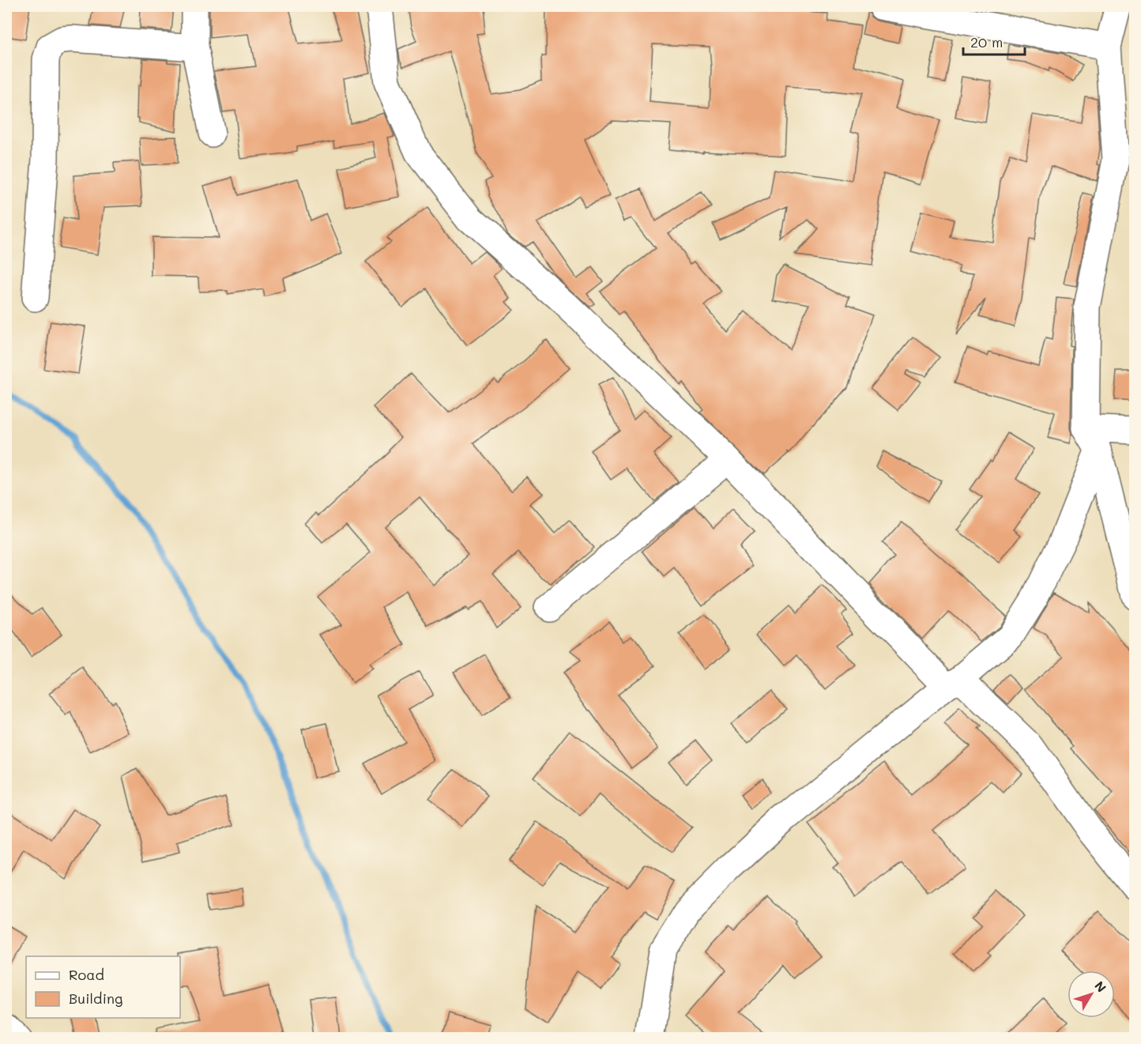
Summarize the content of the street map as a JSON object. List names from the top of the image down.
{
  "legend": ["Road", "Building"],
  "scale_bar": "20 m",
  "north": "top right"
}
